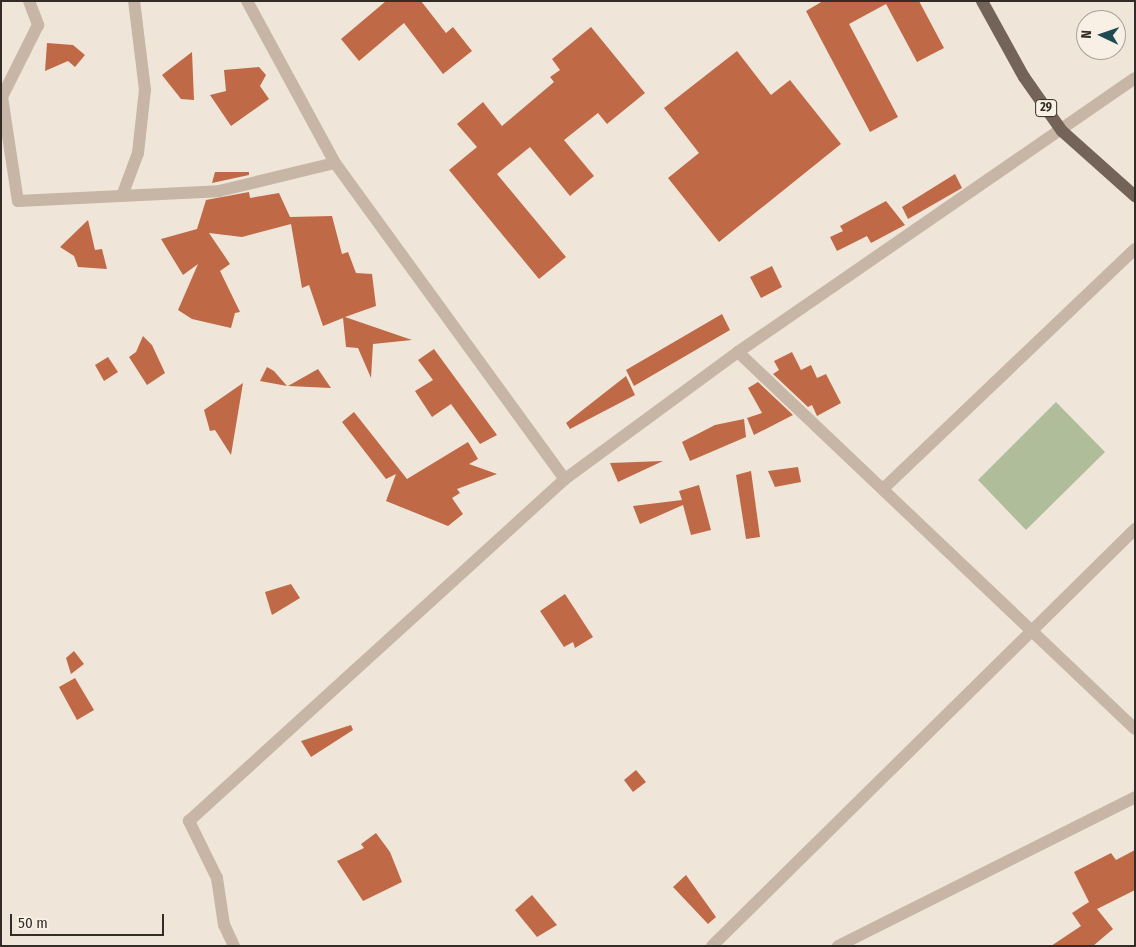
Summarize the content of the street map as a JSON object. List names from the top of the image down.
{
  "streets": {
    "main road": ["29"]
  },
  "scale_bar": "50 m",
  "north": "left"
}
